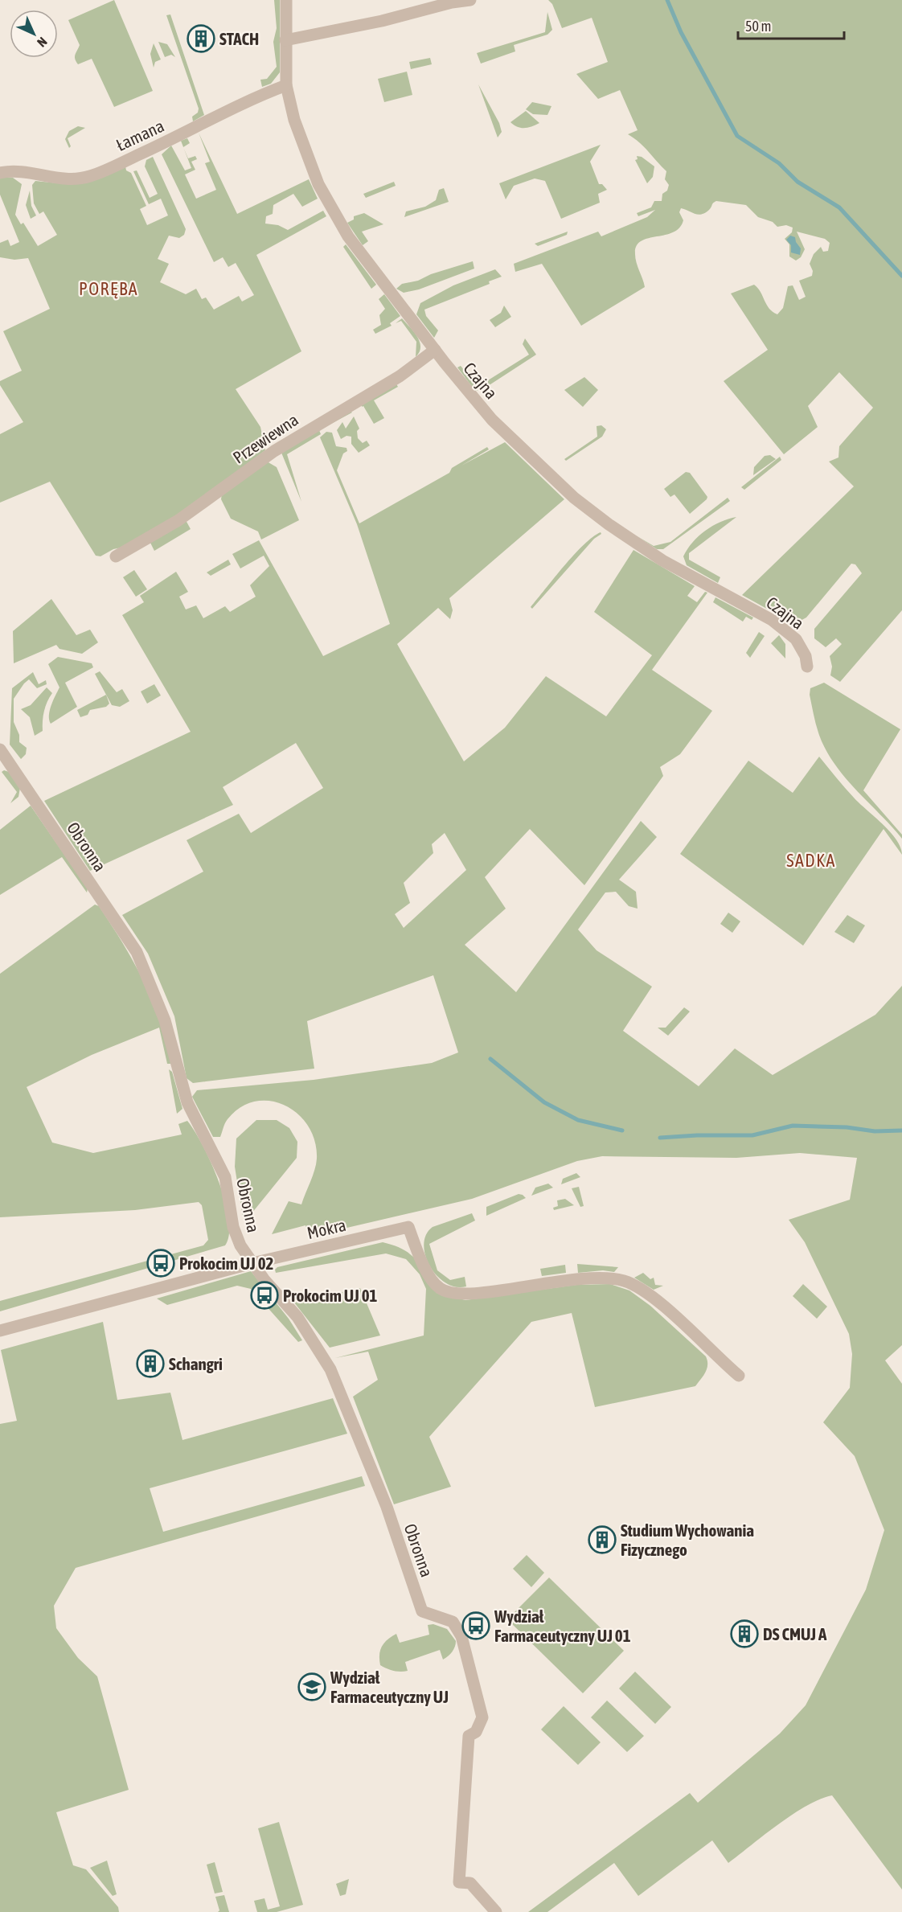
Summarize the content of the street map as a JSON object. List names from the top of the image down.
{
  "streets": {
    "street": [
      "Łamana",
      "Czajna",
      "Przewiewna",
      "Obronna",
      "Mokra"
    ]
  },
  "crossings": [
    ["Łamana", "Czajna"],
    ["Czajna", "Przewiewna"],
    ["Obronna", "Mokra"]
  ],
  "districts": ["PORĘBA", "SADKA"],
  "places": {
    "building": [
      "STACH",
      "Schangri",
      "Studium Wychowania Fizycznego",
      "DS CMUJ A"
    ],
    "bus stop": ["Prokocim UJ 02", "Prokocim UJ 01", "Wydział Farmaceutyczny UJ 01"],
    "school or university": ["Wydział Farmaceutyczny UJ"]
  },
  "scale_bar": "50 m",
  "north": "bottom right"
}
